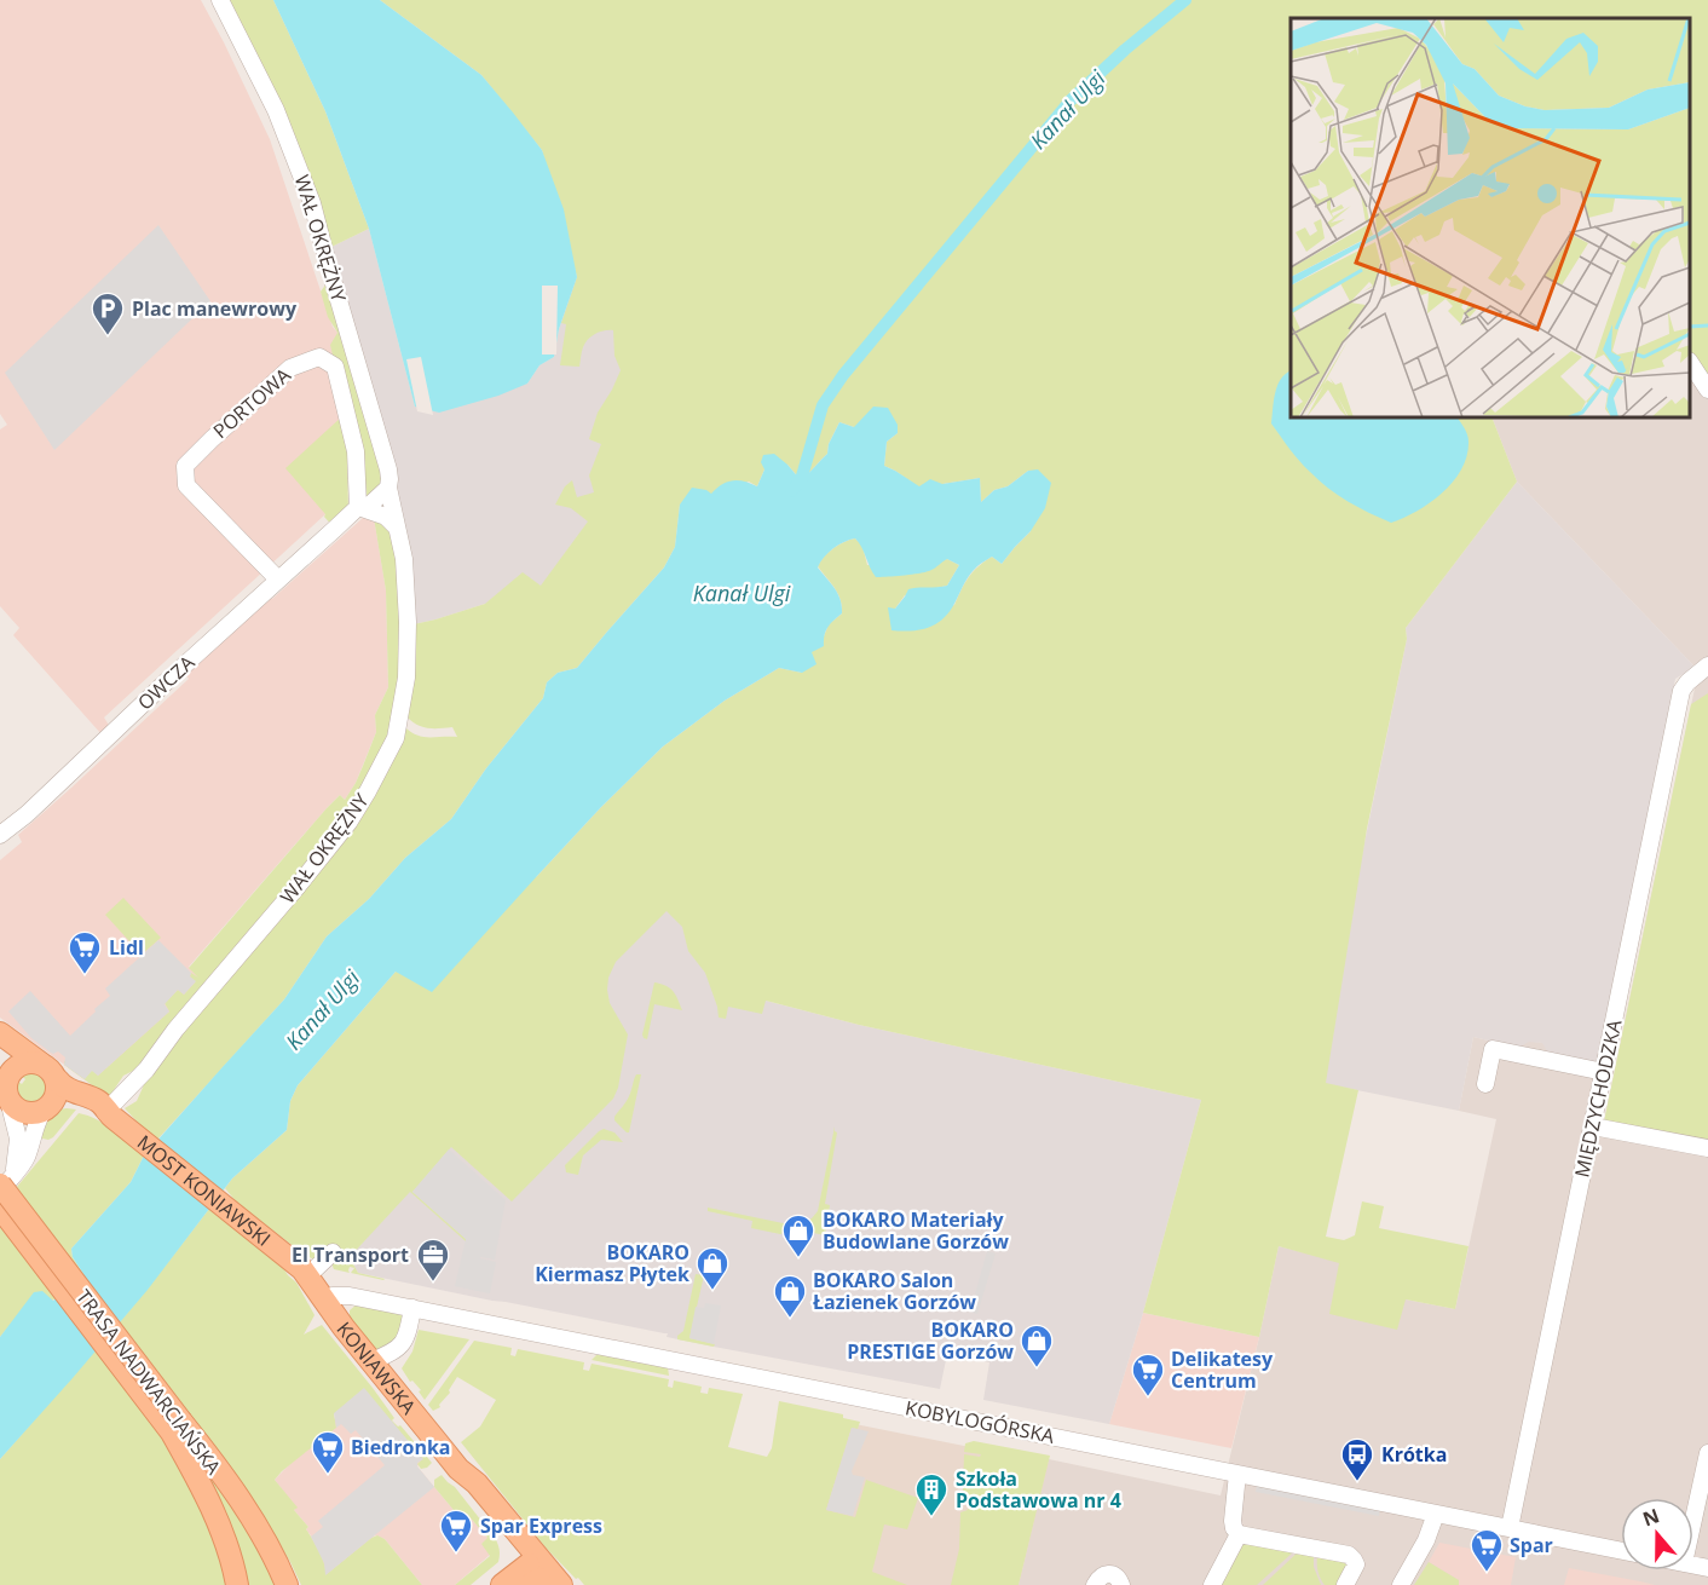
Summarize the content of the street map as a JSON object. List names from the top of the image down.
{
  "streets": {
    "main road": ["MOST KONIAWSKI", "KONIAWSKA", "TRASA NADWARCIAŃSKA"],
    "street": [
      "WAŁ OKRĘŻNY",
      "PORTOWA",
      "OWCZA",
      "MIĘDZYCHODZKA",
      "KOBYLOGÓRSKA"
    ]
  },
  "crossings": [
    ["WAŁ OKRĘŻNY", "MOST KONIAWSKI"],
    ["PORTOWA", "OWCZA"],
    ["MIĘDZYCHODZKA", "KOBYLOGÓRSKA"],
    ["MOST KONIAWSKI", "KONIAWSKA"],
    ["KONIAWSKA", "KOBYLOGÓRSKA"]
  ],
  "water": ["Kanał Ulgi"],
  "places": {
    "parking": ["Plac manewrowy"],
    "supermarket": [
      "Lidl",
      "Delikatesy Centrum",
      "Biedronka",
      "Spar Express",
      "Spar"
    ],
    "shop": [
      "BOKARO Materiały Budowlane Gorzów",
      "BOKARO Kiermasz Płytek",
      "BOKARO Salon Łazienek Gorzów",
      "BOKARO PRESTIGE Gorzów"
    ],
    "office": ["El Transport"],
    "bus stop": ["Krótka"],
    "building": ["Szkoła Podstawowa nr 4"]
  },
  "north": "top"
}
